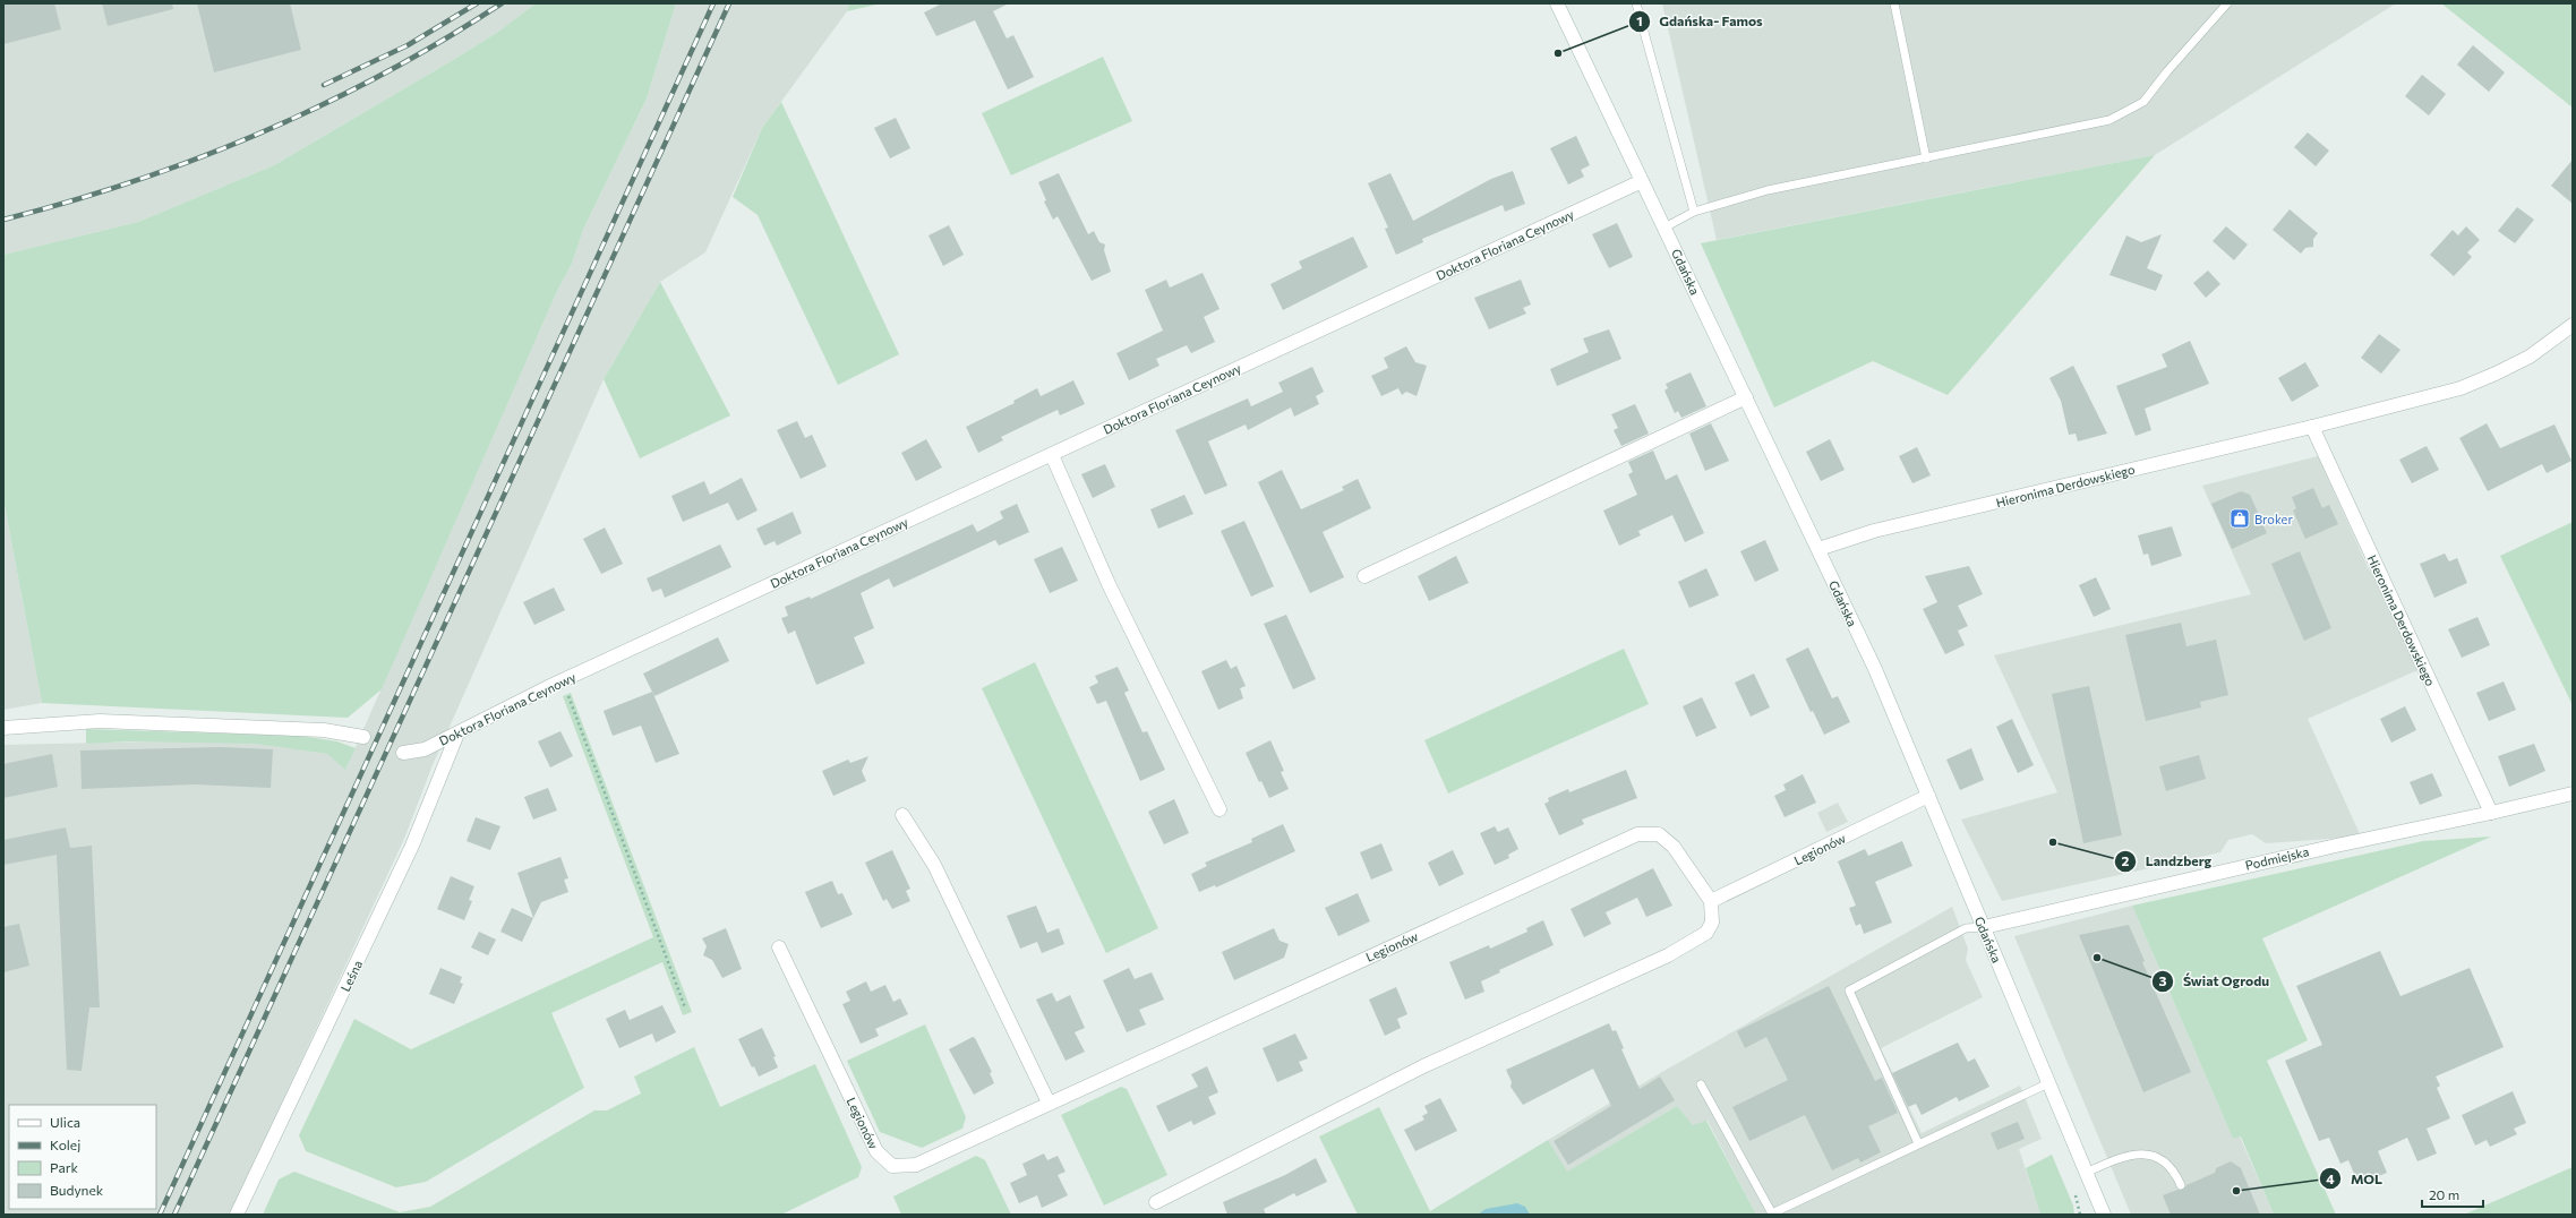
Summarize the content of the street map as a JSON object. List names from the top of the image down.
{
  "streets": {
    "street": [
      "Doktora Floriana Ceynowy",
      "Gdańska",
      "Hieronima Derdowskiego",
      "Legionów",
      "Podmiejska",
      "Leśna"
    ]
  },
  "crossings": [
    ["Doktora Floriana Ceynowy", "Gdańska"],
    ["Doktora Floriana Ceynowy", "Leśna"],
    ["Gdańska", "Hieronima Derdowskiego"],
    ["Gdańska", "Legionów"],
    ["Gdańska", "Podmiejska"],
    ["Hieronima Derdowskiego", "Podmiejska"]
  ],
  "places": {
    "other": [
      "Gdańska- Famos",
      "Landzberg",
      "Świat Ogrodu",
      "MOL"
    ],
    "shop": ["Broker"]
  },
  "legend": [
    "Ulica",
    "Kolej",
    "Park",
    "Budynek"
  ],
  "scale_bar": "20 m"
}
